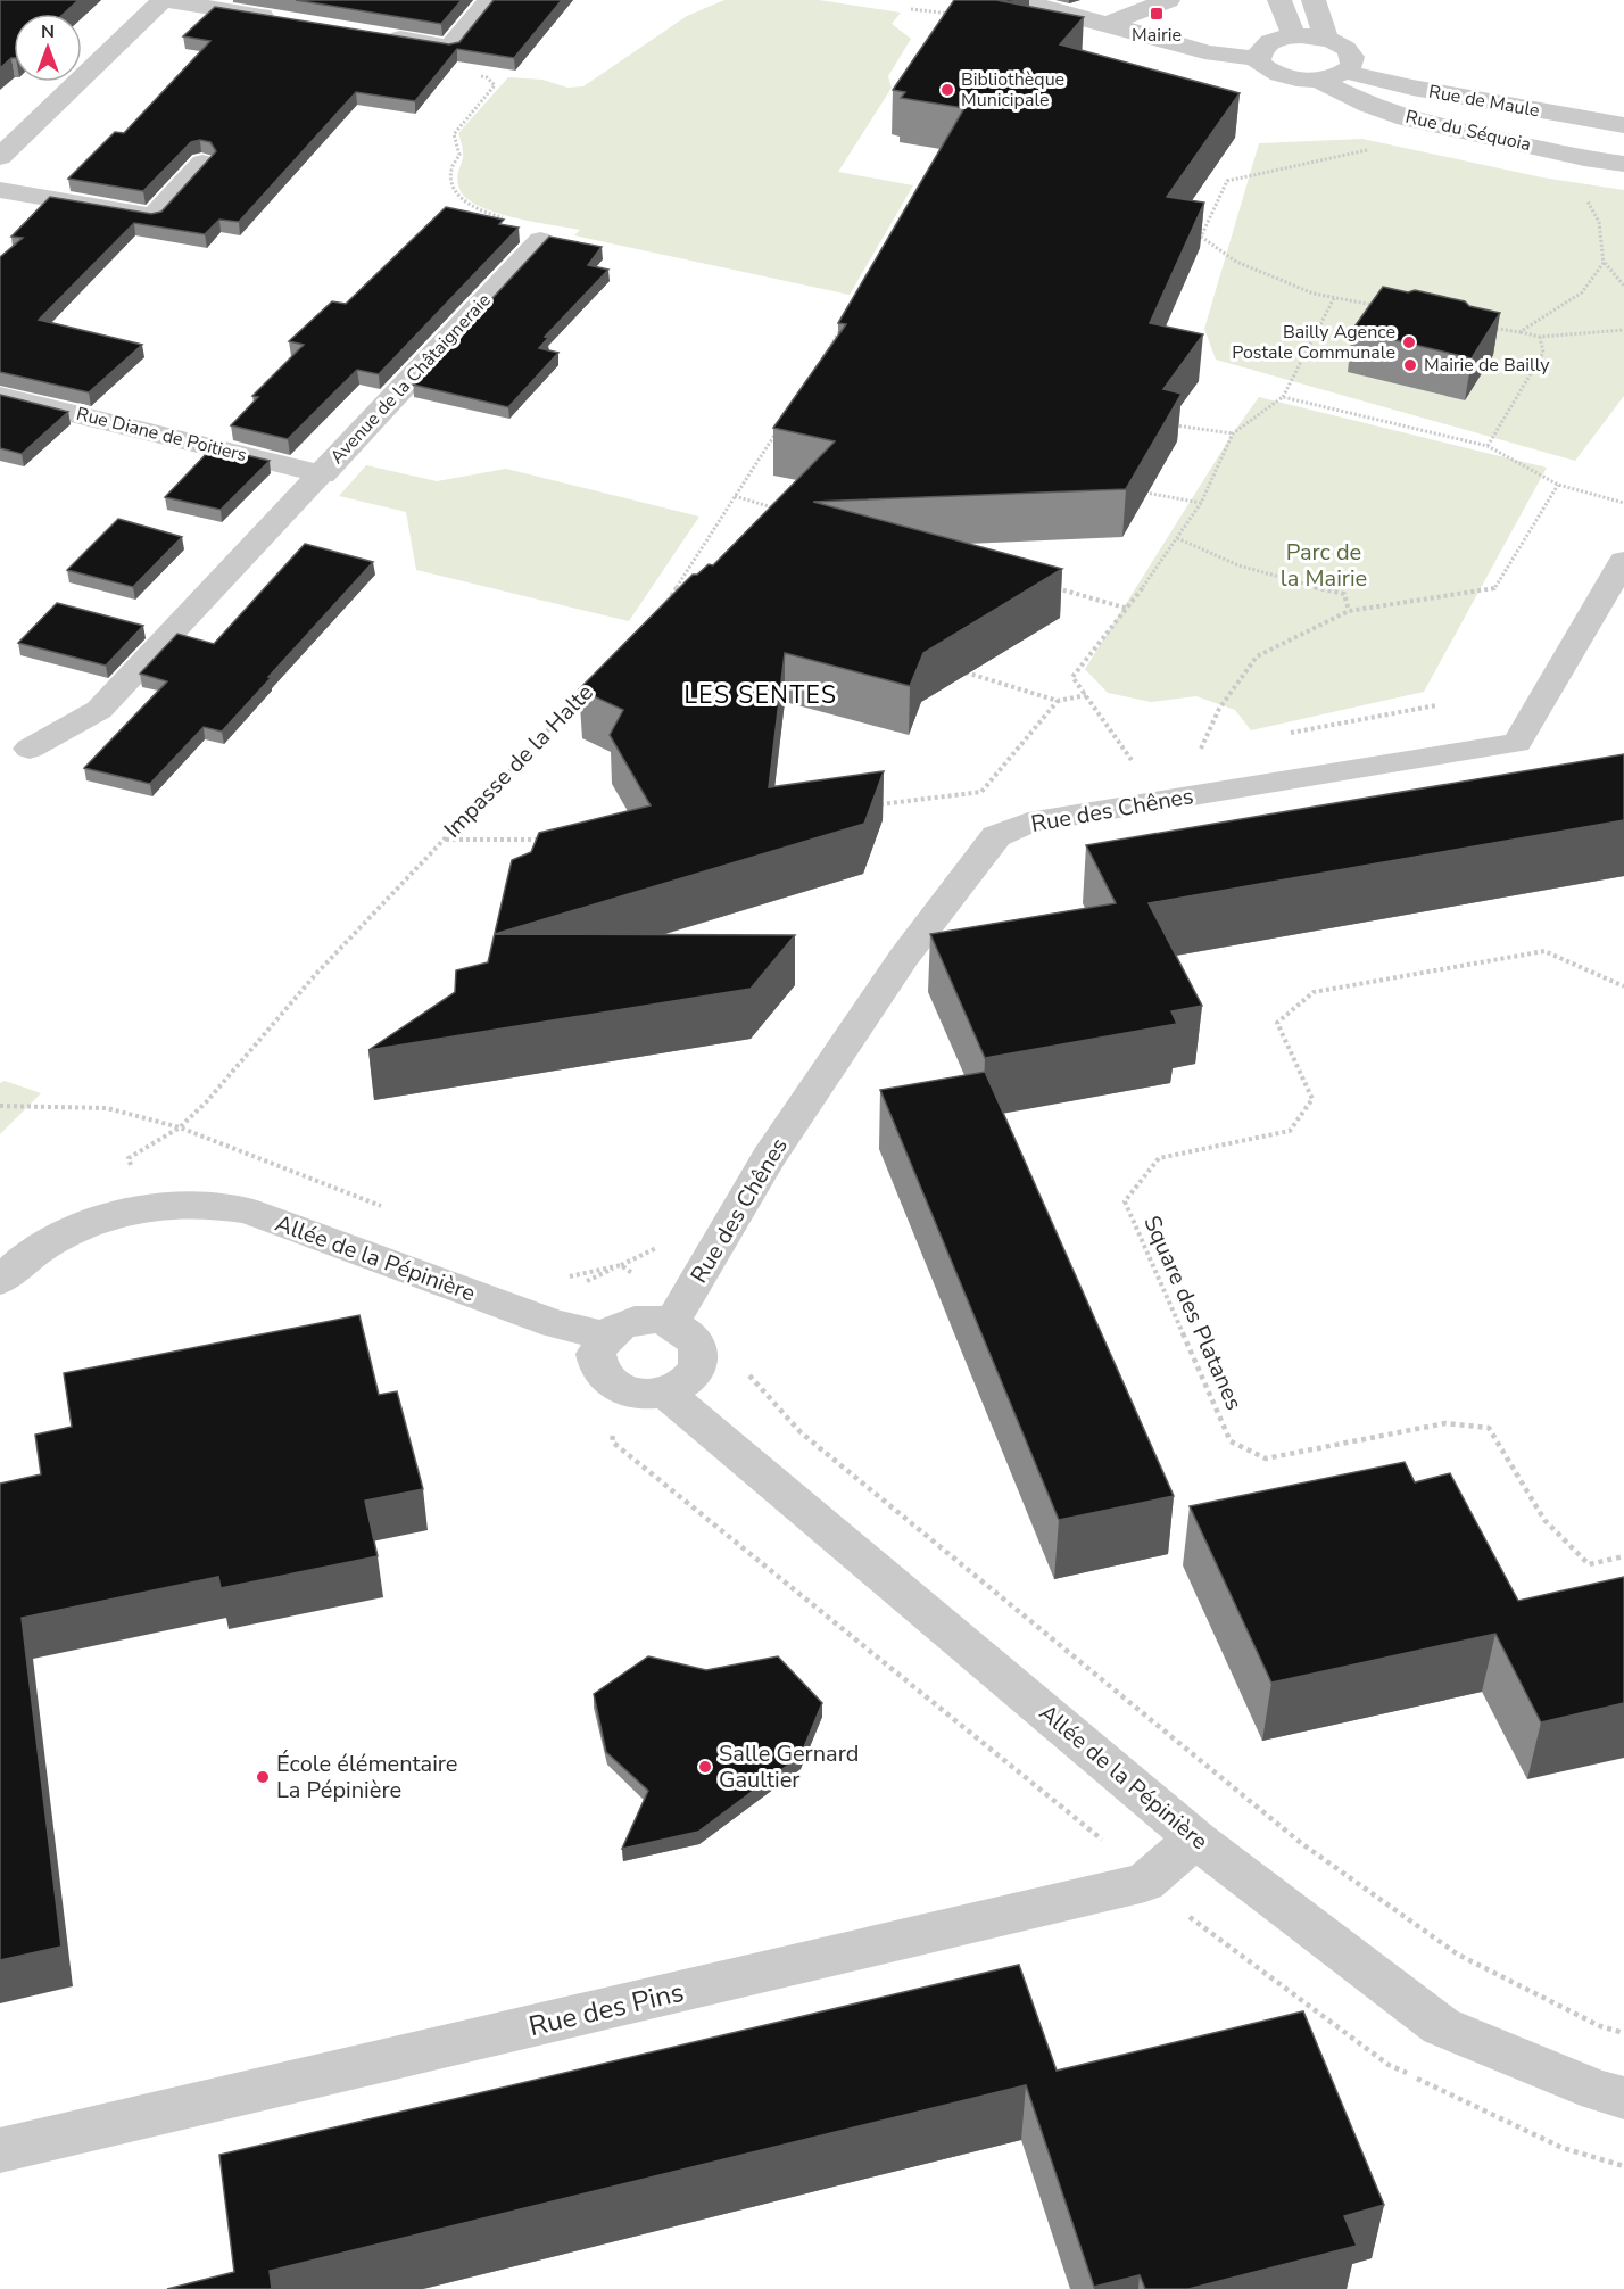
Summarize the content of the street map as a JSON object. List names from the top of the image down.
{
  "streets": {
    "street": [
      "Rue de Maule",
      "Rue du Séquoia",
      "Avenue de la Châtaigneraie",
      "Rue Diane de Poitiers",
      "Rue des Chênes",
      "Allée de la Pépinière",
      "Rue des Pins"
    ],
    "path": ["Impasse de la Halte", "Square des Platanes"]
  },
  "crossings": [
    ["Rue de Maule", "Rue du Séquoia"],
    ["Avenue de la Châtaigneraie", "Rue Diane de Poitiers"],
    ["Impasse de la Halte", "Allée de la Pépinière"],
    ["Rue des Chênes", "Allée de la Pépinière"],
    ["Allée de la Pépinière", "Rue des Pins"]
  ],
  "districts": ["LES SENTES"],
  "parks": ["Parc de la Mairie"],
  "places": {
    "transit": ["Mairie"],
    "other": [
      "Bibliothèque Municipale",
      "Bailly Agence Postale Communale",
      "Mairie de Bailly",
      "Salle Gernard Gaultier",
      "École élémentaire La Pépinière"
    ]
  },
  "north": "top"
}
